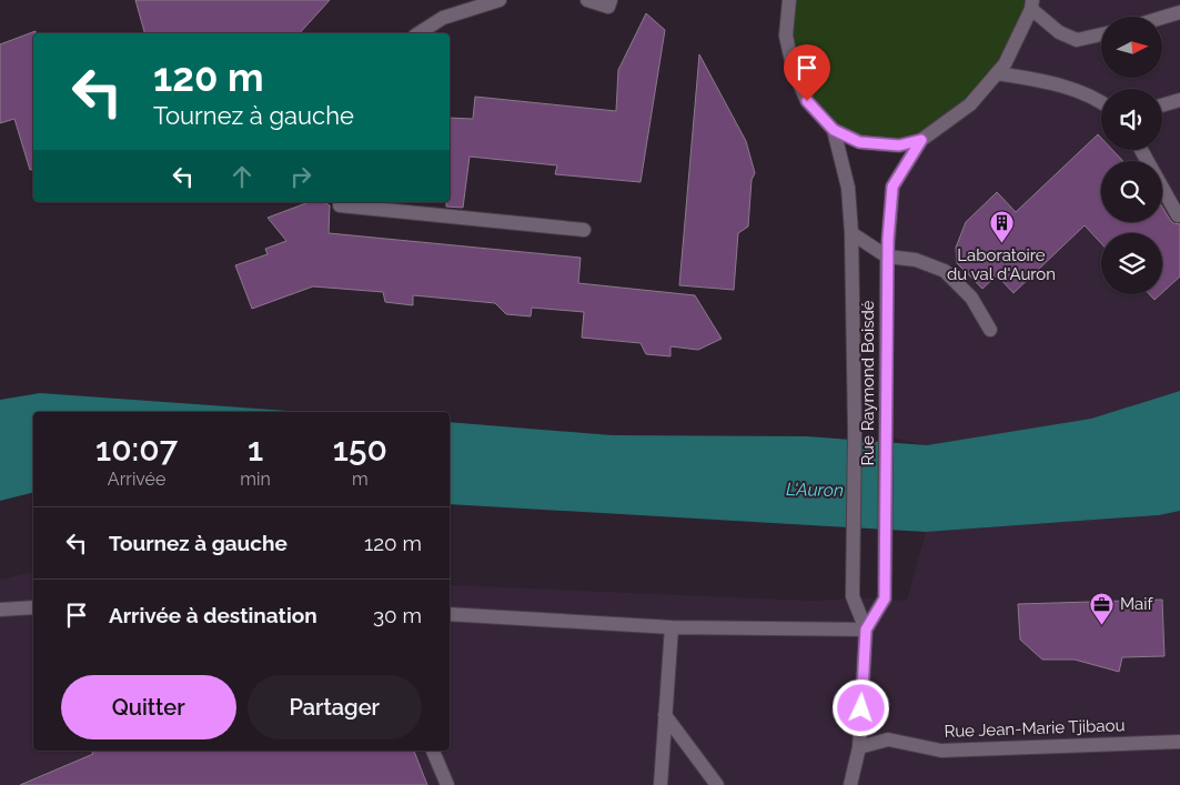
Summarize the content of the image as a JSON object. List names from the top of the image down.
{
  "streets": {
    "street": ["Rue Raymond Boisdé", "Rue Jean-Marie Tjibaou"]
  },
  "crossings": [
    ["Rue Raymond Boisdé", "Rue Jean-Marie Tjibaou"]
  ],
  "water": ["L'Auron"],
  "places": {
    "building": ["Laboratoire du val d'Auron"],
    "office": ["Maif"]
  },
  "north": "right",
  "page": {
    "turn": ["120 m", "Tournez à gauche"],
    "eta": [
      "10:07",
      "Arrivée",
      "1",
      "min",
      "150",
      "m"
    ],
    "list": [
      {
        "name": "Tournez à gauche",
        "value": "120 m"
      },
      {
        "name": "Arrivée à destination",
        "value": "30 m"
      }
    ],
    "buttons": ["Quitter", "Partager"]
  }
}
